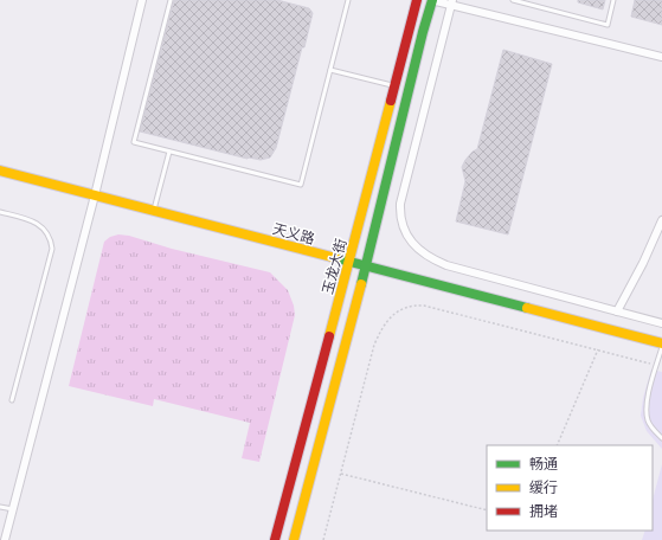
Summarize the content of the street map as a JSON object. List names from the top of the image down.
{
  "streets": {
    "main road": ["天义路", "玉龙大街"]
  },
  "crossings": [
    ["天义路", "玉龙大街"]
  ],
  "legend": ["畅通", "缓行", "拥堵"]
}
